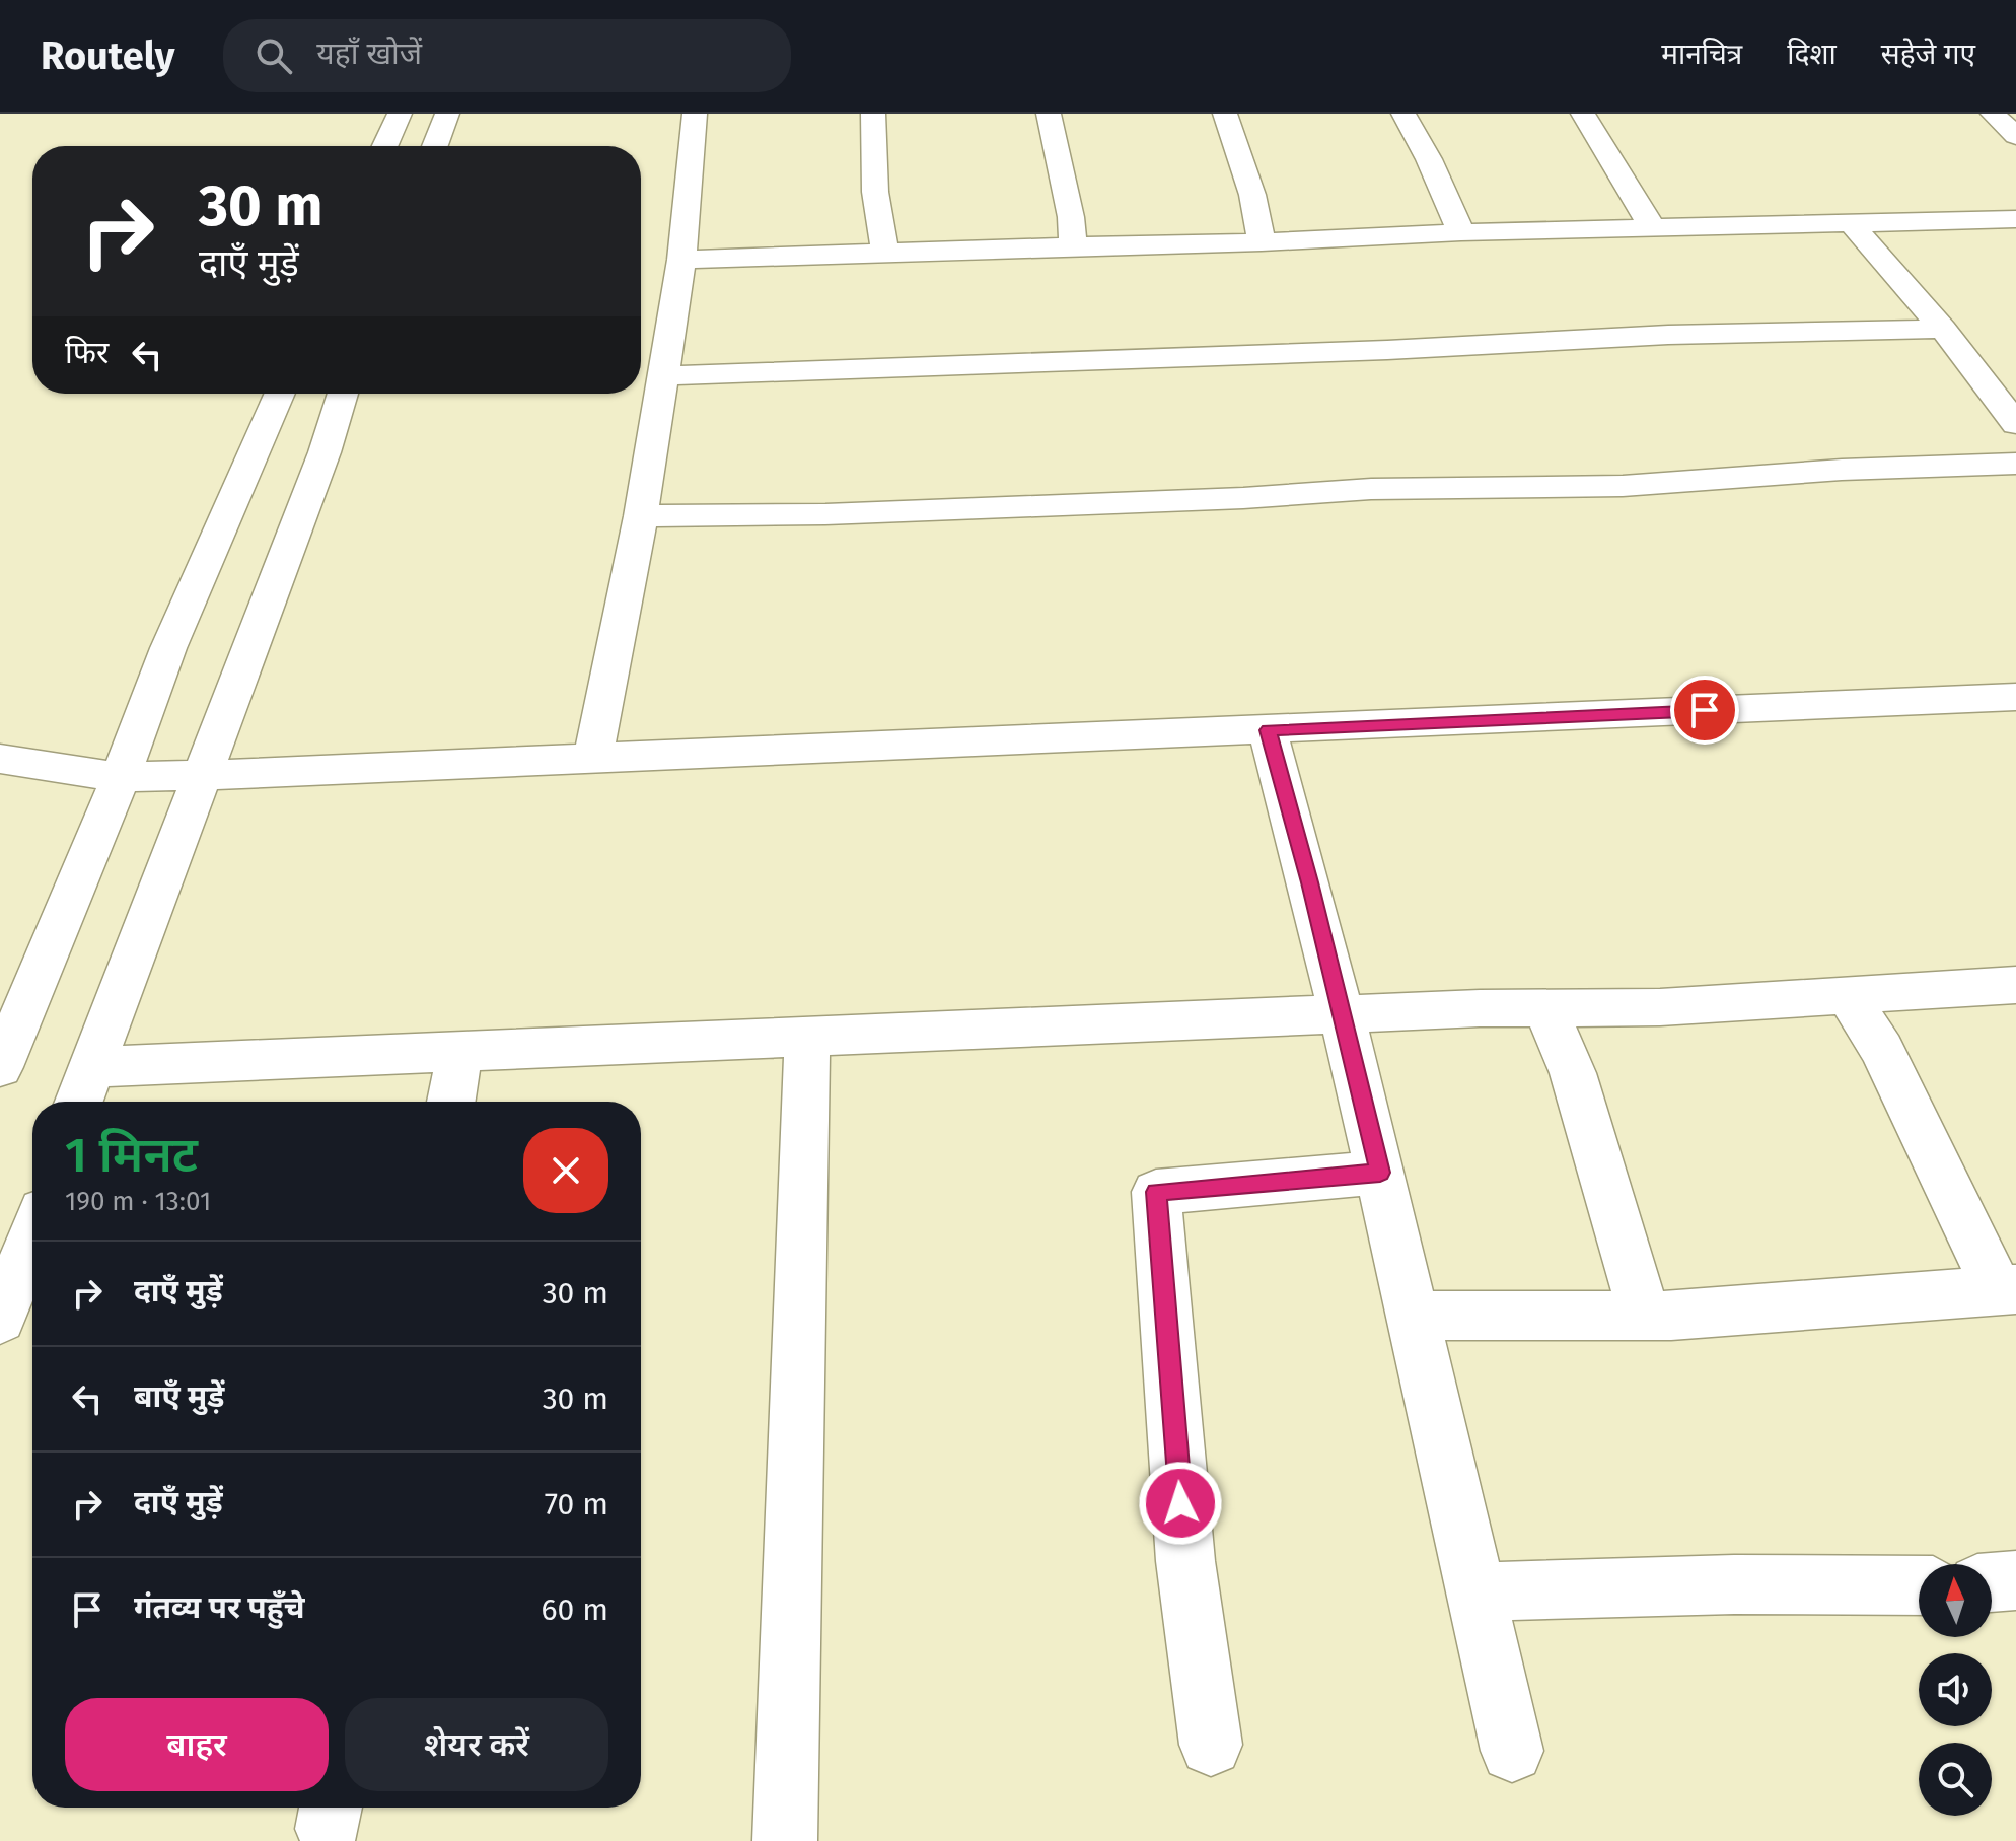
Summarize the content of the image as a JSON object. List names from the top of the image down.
{
  "north": "top",
  "page": {
    "header": "Routely",
    "search": "यहाँ खोजें",
    "nav": ["मानचित्र", "दिशा", "सहेजे गए"],
    "turn": ["30 m", "दाएँ मुड़ें"],
    "then": "फिर",
    "heading": ["1 मिनट", "190 m · 13:01"],
    "list": [
      {
        "name": "दाएँ मुड़ें",
        "value": "30 m"
      },
      {
        "name": "बाएँ मुड़ें",
        "value": "30 m"
      },
      {
        "name": "दाएँ मुड़ें",
        "value": "70 m"
      },
      {
        "name": "गंतव्य पर पहुँचे",
        "value": "60 m"
      }
    ],
    "buttons": ["बाहर", "शेयर करें"]
  }
}
